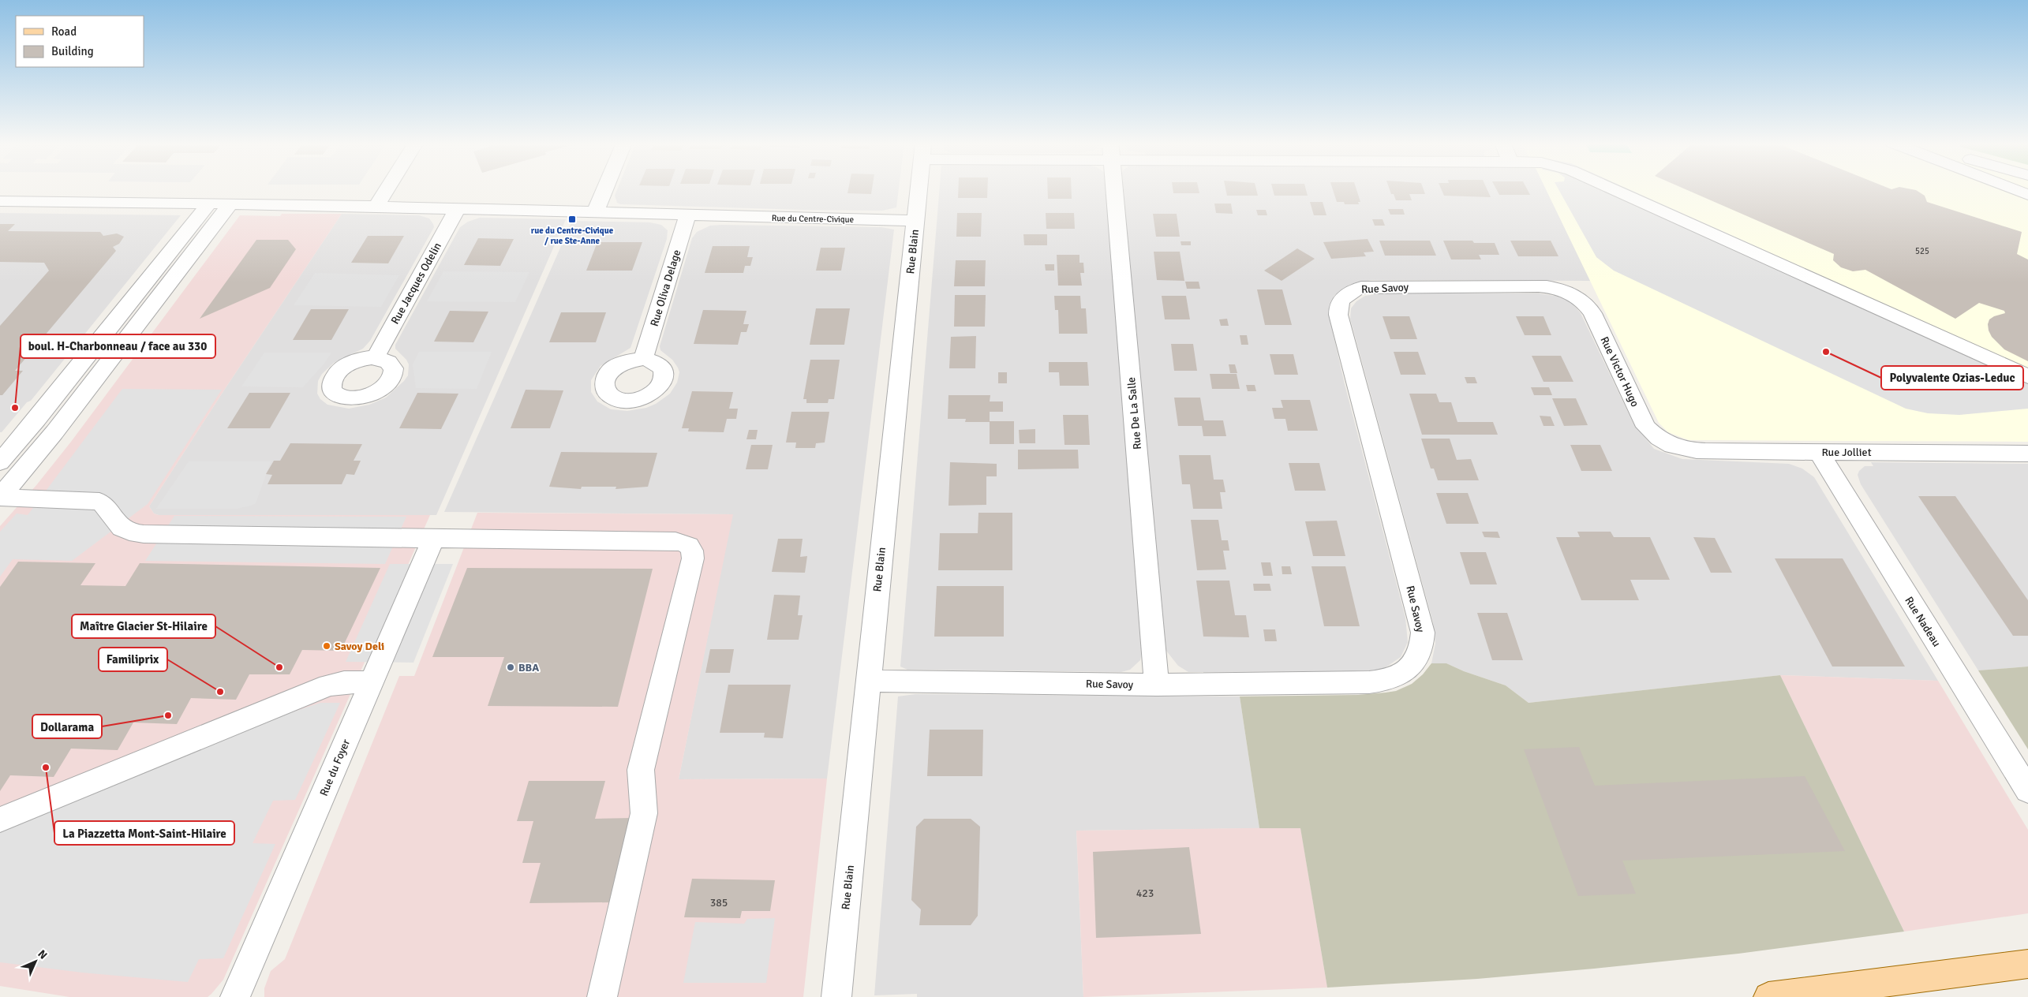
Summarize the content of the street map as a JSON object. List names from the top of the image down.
{
  "streets": {
    "street": [
      "Rue du Centre-Civique",
      "Rue Blain",
      "Rue Jacques Odelin",
      "Rue Oliva Delage",
      "Rue Savoy",
      "Rue Victor Hugo",
      "Rue De La Salle",
      "Rue Jolliet",
      "Rue Nadeau",
      "Rue du Foyer"
    ]
  },
  "crossings": [
    ["Rue du Centre-Civique", "Rue Blain"],
    ["Rue du Centre-Civique", "Rue Jacques Odelin"],
    ["Rue du Centre-Civique", "Rue Oliva Delage"],
    ["Rue Blain", "Rue Savoy"],
    ["Rue Savoy", "Rue Victor Hugo"],
    ["Rue Savoy", "Rue De La Salle"],
    ["Rue Victor Hugo", "Rue Jolliet"],
    ["Rue Jolliet", "Rue Nadeau"]
  ],
  "places": {
    "transit": ["rue du Centre-Civique / rue Ste-Anne"],
    "other": [
      "Polyvalente Ozias-Leduc",
      "boul. H-Charbonneau / face au 330",
      "Savoy Deli",
      "Maître Glacier St-Hilaire",
      "BBA",
      "Familiprix",
      "Dollarama",
      "La Piazzetta Mont-Saint-Hilaire"
    ]
  },
  "house_numbers": ["525", "423", "385"],
  "legend": ["Road", "Building"],
  "north": "top right"
}
